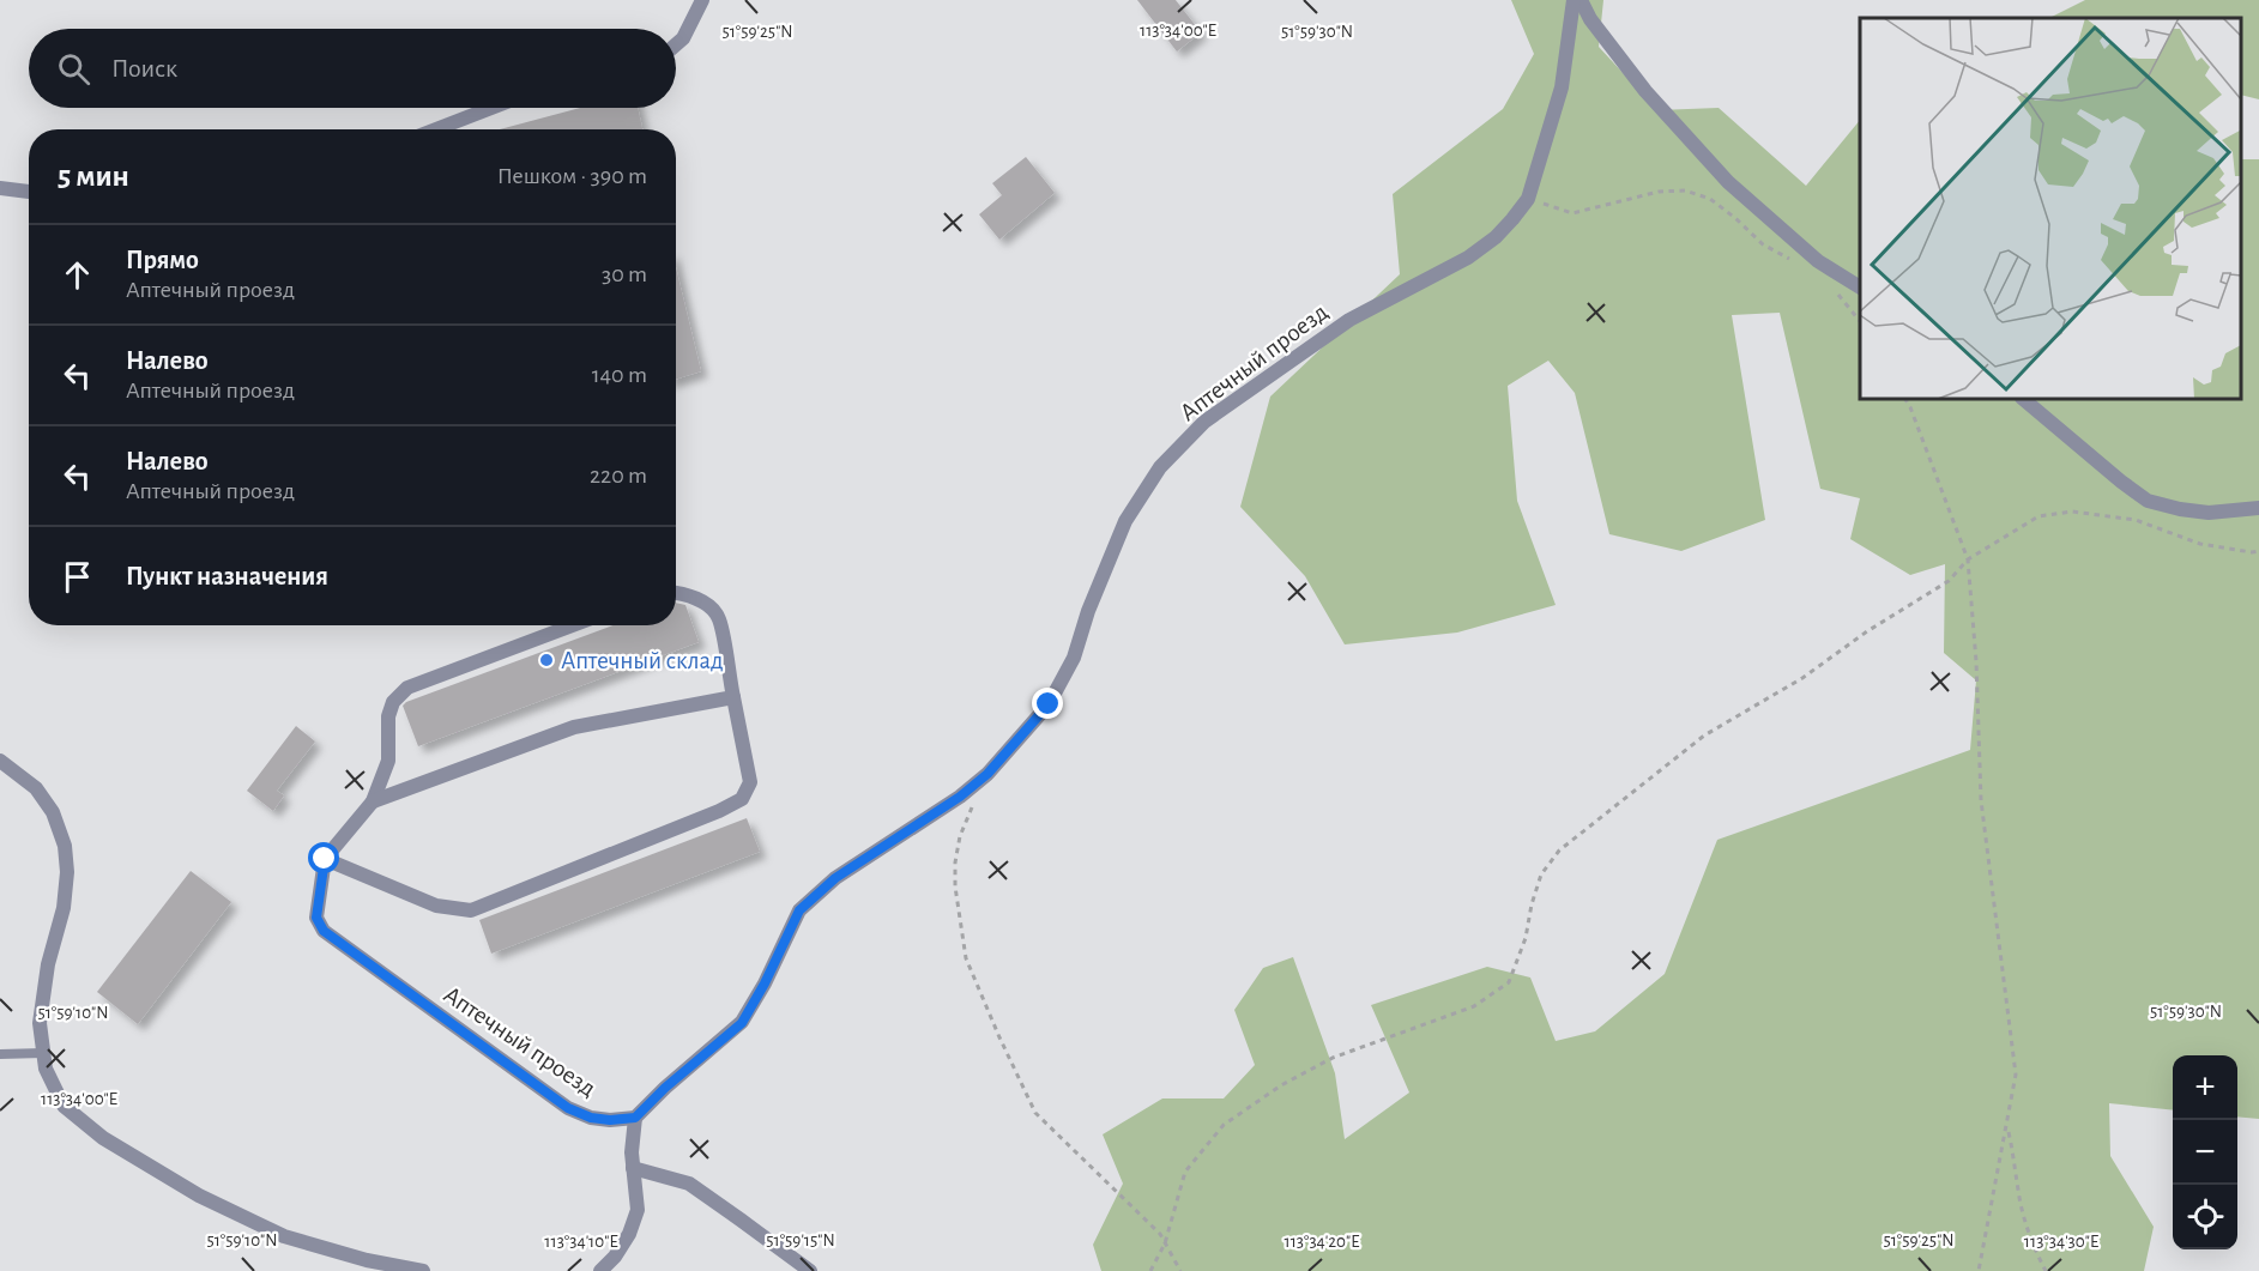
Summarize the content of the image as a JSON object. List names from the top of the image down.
{
  "streets": {
    "street": ["Аптечный проезд"]
  },
  "places": ["Аптечный склад"],
  "page": {
    "search": "Поиск",
    "heading": ["5 мин", "Пешком · 390 m"],
    "list": [
      ["Прямо", "Аптечный проезд", "30 m"],
      ["Налево", "Аптечный проезд", "140 m"],
      ["Налево", "Аптечный проезд", "220 m"],
      "Пункт назначения"
    ],
    "map_buttons": ["+", "−"]
  },
  "coordinates": [
    "113°34'00\"E",
    "51°59'25\"N",
    "51°59'30\"N",
    "51°59'10\"N",
    "51°59'15\"N",
    "113°34'10\"E",
    "113°34'20\"E",
    "113°34'30\"E"
  ]
}
